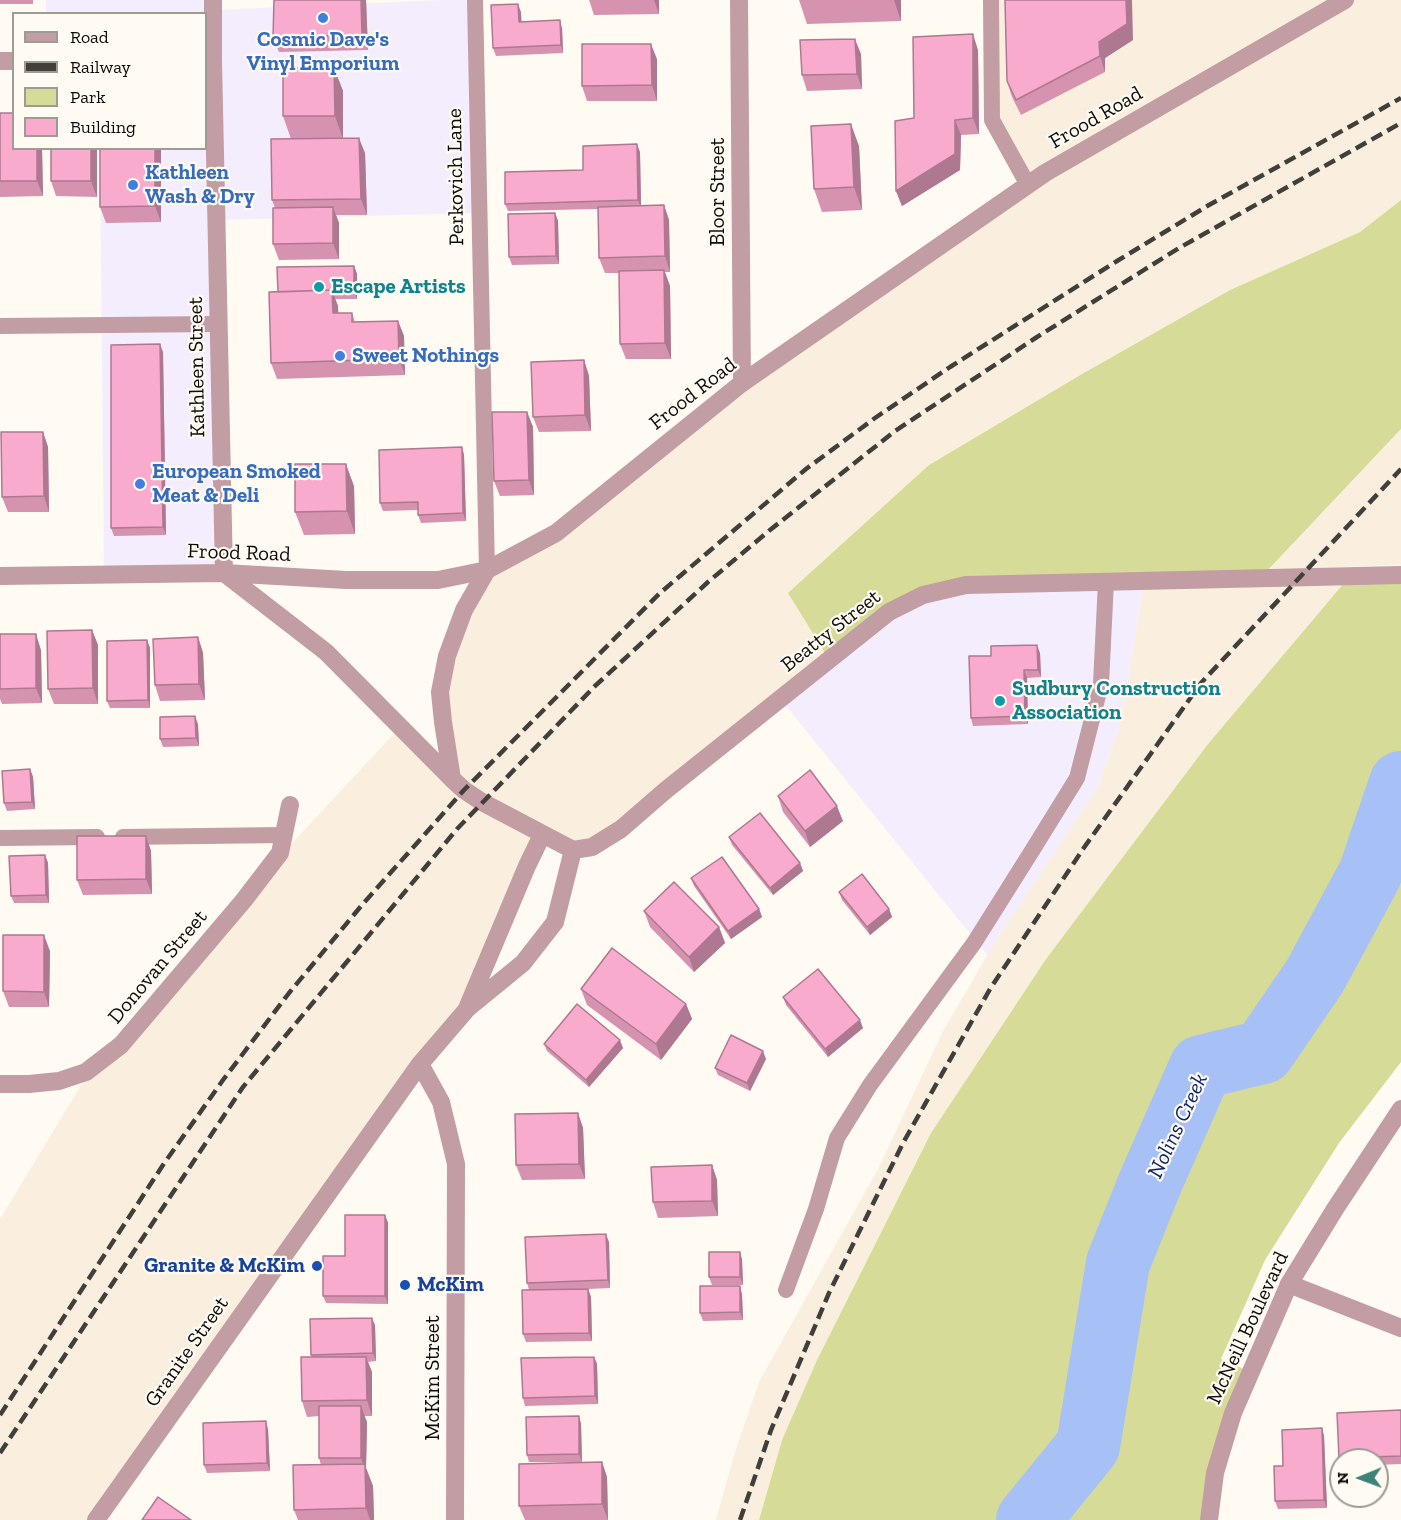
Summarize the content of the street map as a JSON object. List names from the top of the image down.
{
  "streets": {
    "street": [
      "Frood Road",
      "Bloor Street",
      "Kathleen Street",
      "Beatty Street",
      "Donovan Street",
      "McNeill Boulevard",
      "Granite Street",
      "McKim Street"
    ],
    "lane": ["Perkovich Lane"]
  },
  "crossings": [
    ["Frood Road", "Perkovich Lane"],
    ["Frood Road", "Bloor Street"],
    ["Frood Road", "Kathleen Street"],
    ["Granite Street", "McKim Street"]
  ],
  "water": ["Nolins Creek"],
  "places": [
    "Cosmic Dave's Vinyl Emporium",
    "Kathleen Wash & Dry",
    "Escape Artists",
    "Sweet Nothings",
    "European Smoked Meat & Deli",
    "Sudbury Construction Association",
    "Granite & McKim",
    "McKim"
  ],
  "legend": [
    "Road",
    "Railway",
    "Park",
    "Building"
  ],
  "north": "left"
}
